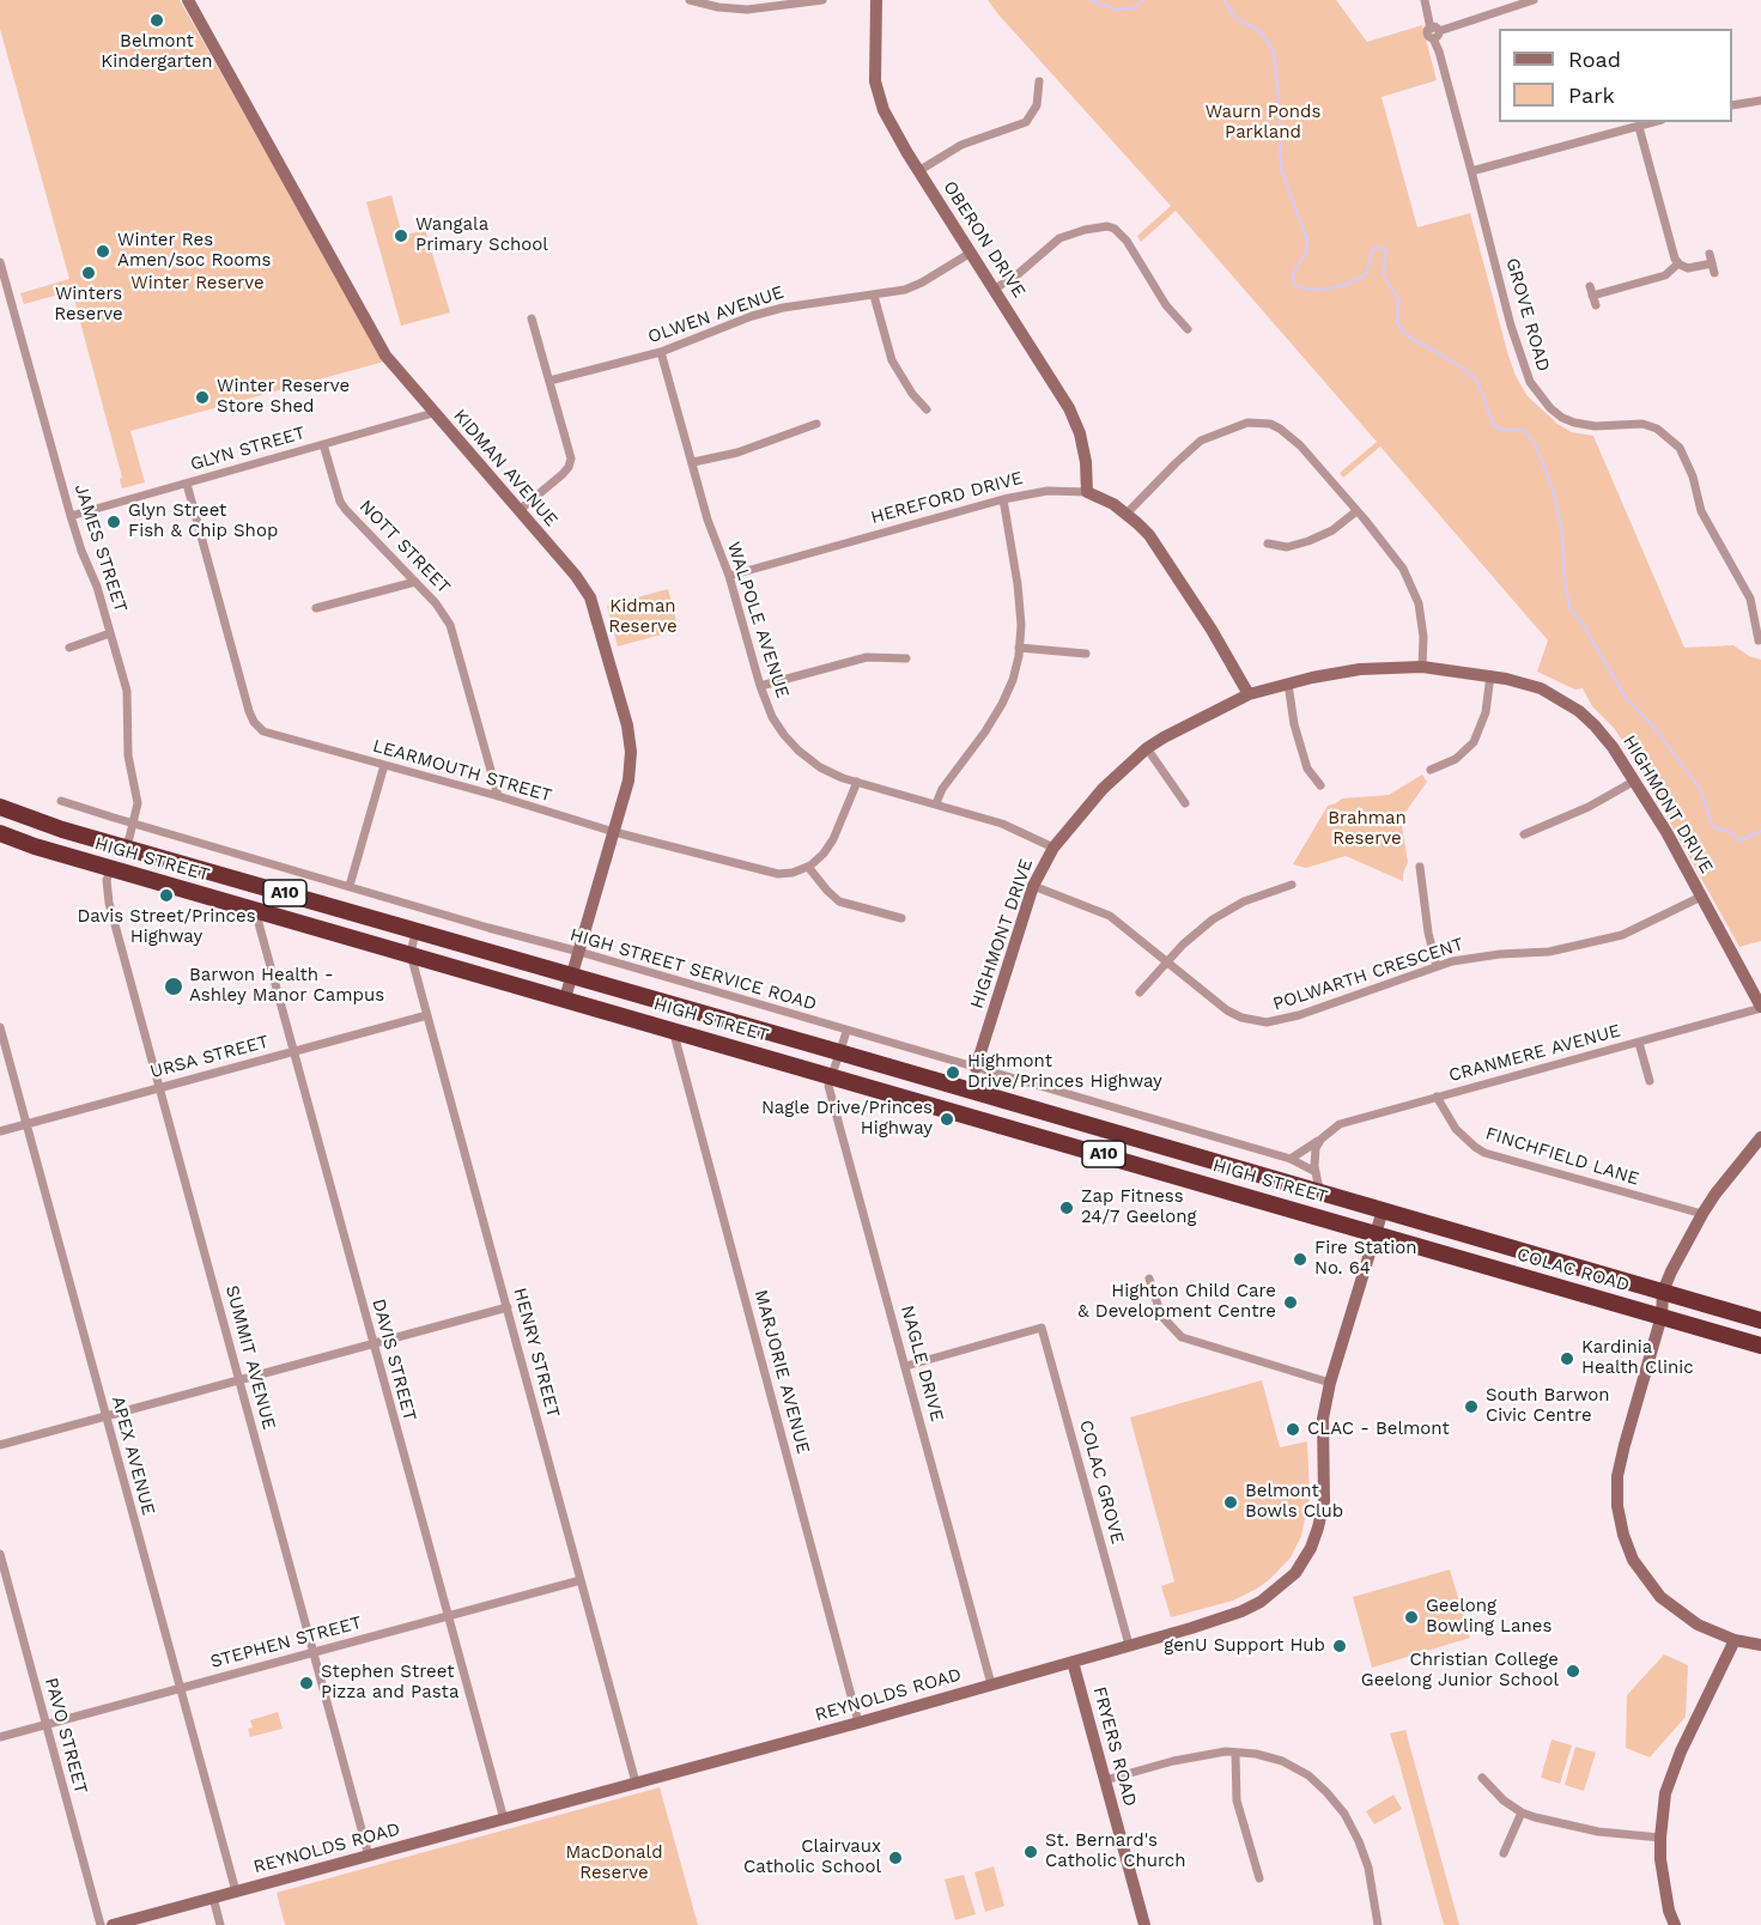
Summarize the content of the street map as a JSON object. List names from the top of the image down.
{
  "streets": {
    "highway": ["HIGH STREET", "A10", "COLAC ROAD"],
    "street": [
      "OBERON DRIVE",
      "OLWEN AVENUE",
      "GROVE ROAD",
      "GLYN STREET",
      "KIDMAN AVENUE",
      "HEREFORD DRIVE",
      "NOTT STREET",
      "JAMES STREET",
      "WALPOLE AVENUE",
      "LEARMOUTH STREET",
      "HIGHMONT DRIVE",
      "HIGH STREET SERVICE ROAD",
      "POLWARTH CRESCENT",
      "CRANMERE AVENUE",
      "URSA STREET",
      "FINCHFIELD LANE",
      "HENRY STREET",
      "SUMMIT AVENUE",
      "DAVIS STREET",
      "NAGLE DRIVE",
      "MARJORIE AVENUE",
      "APEX AVENUE",
      "COLAC GROVE",
      "STEPHEN STREET",
      "REYNOLDS ROAD",
      "PAVO STREET",
      "FRYERS ROAD"
    ]
  },
  "crossings": [
    ["OBERON DRIVE", "OLWEN AVENUE"],
    ["OBERON DRIVE", "HEREFORD DRIVE"],
    ["OLWEN AVENUE", "WALPOLE AVENUE"],
    ["GLYN STREET", "KIDMAN AVENUE"],
    ["GLYN STREET", "NOTT STREET"],
    ["GLYN STREET", "JAMES STREET"],
    ["GLYN STREET", "LEARMOUTH STREET"],
    ["KIDMAN AVENUE", "LEARMOUTH STREET"],
    ["KIDMAN AVENUE", "HIGH STREET"],
    ["KIDMAN AVENUE", "HIGH STREET SERVICE ROAD"],
    ["HEREFORD DRIVE", "WALPOLE AVENUE"],
    ["HEREFORD DRIVE", "HIGHMONT DRIVE"],
    ["NOTT STREET", "LEARMOUTH STREET"],
    ["JAMES STREET", "HIGH STREET"],
    ["JAMES STREET", "HIGH STREET SERVICE ROAD"],
    ["WALPOLE AVENUE", "HIGHMONT DRIVE"],
    ["HIGHMONT DRIVE", "HIGH STREET SERVICE ROAD"],
    ["HIGHMONT DRIVE", "POLWARTH CRESCENT"],
    ["HIGHMONT DRIVE", "CRANMERE AVENUE"],
    ["HIGH STREET", "COLAC ROAD"],
    ["HIGH STREET", "HENRY STREET"],
    ["HIGH STREET", "SUMMIT AVENUE"],
    ["HIGH STREET", "DAVIS STREET"],
    ["HIGH STREET", "NAGLE DRIVE"],
    ["HIGH STREET", "MARJORIE AVENUE"],
    ["HIGH STREET", "REYNOLDS ROAD"],
    ["HIGH STREET SERVICE ROAD", "CRANMERE AVENUE"],
    ["CRANMERE AVENUE", "FINCHFIELD LANE"],
    ["URSA STREET", "HENRY STREET"],
    ["URSA STREET", "SUMMIT AVENUE"],
    ["URSA STREET", "DAVIS STREET"],
    ["URSA STREET", "APEX AVENUE"],
    ["COLAC ROAD", "REYNOLDS ROAD"],
    ["HENRY STREET", "STEPHEN STREET"],
    ["HENRY STREET", "REYNOLDS ROAD"],
    ["SUMMIT AVENUE", "STEPHEN STREET"],
    ["SUMMIT AVENUE", "REYNOLDS ROAD"],
    ["DAVIS STREET", "STEPHEN STREET"],
    ["DAVIS STREET", "REYNOLDS ROAD"],
    ["NAGLE DRIVE", "COLAC GROVE"],
    ["NAGLE DRIVE", "REYNOLDS ROAD"],
    ["MARJORIE AVENUE", "REYNOLDS ROAD"],
    ["APEX AVENUE", "STEPHEN STREET"],
    ["APEX AVENUE", "REYNOLDS ROAD"],
    ["COLAC GROVE", "REYNOLDS ROAD"],
    ["STEPHEN STREET", "PAVO STREET"],
    ["REYNOLDS ROAD", "FRYERS ROAD"]
  ],
  "parks": [
    "Waurn Ponds Parkland",
    "Winter Reserve",
    "Kidman Reserve",
    "Brahman Reserve",
    "MacDonald Reserve"
  ],
  "places": [
    "Belmont Kindergarten",
    "Wangala Primary School",
    "Winter Res Amen/soc Rooms",
    "Winters Reserve",
    "Winter Reserve Store Shed",
    "Glyn Street Fish & Chip Shop",
    "Davis Street/Princes Highway",
    "Barwon Health - Ashley Manor Campus",
    "Highmont Drive/Princes Highway",
    "Nagle Drive/Princes Highway",
    "Zap Fitness 24/7 Geelong",
    "Fire Station No. 64",
    "Highton Child Care & Development Centre",
    "Kardinia Health Clinic",
    "South Barwon Civic Centre",
    "CLAC - Belmont",
    "Belmont Bowls Club",
    "Geelong Bowling Lanes",
    "genU Support Hub",
    "Christian College Geelong Junior School",
    "Stephen Street Pizza and Pasta",
    "St. Bernard's Catholic Church",
    "Clairvaux Catholic School"
  ],
  "legend": ["Road", "Park"]
}
